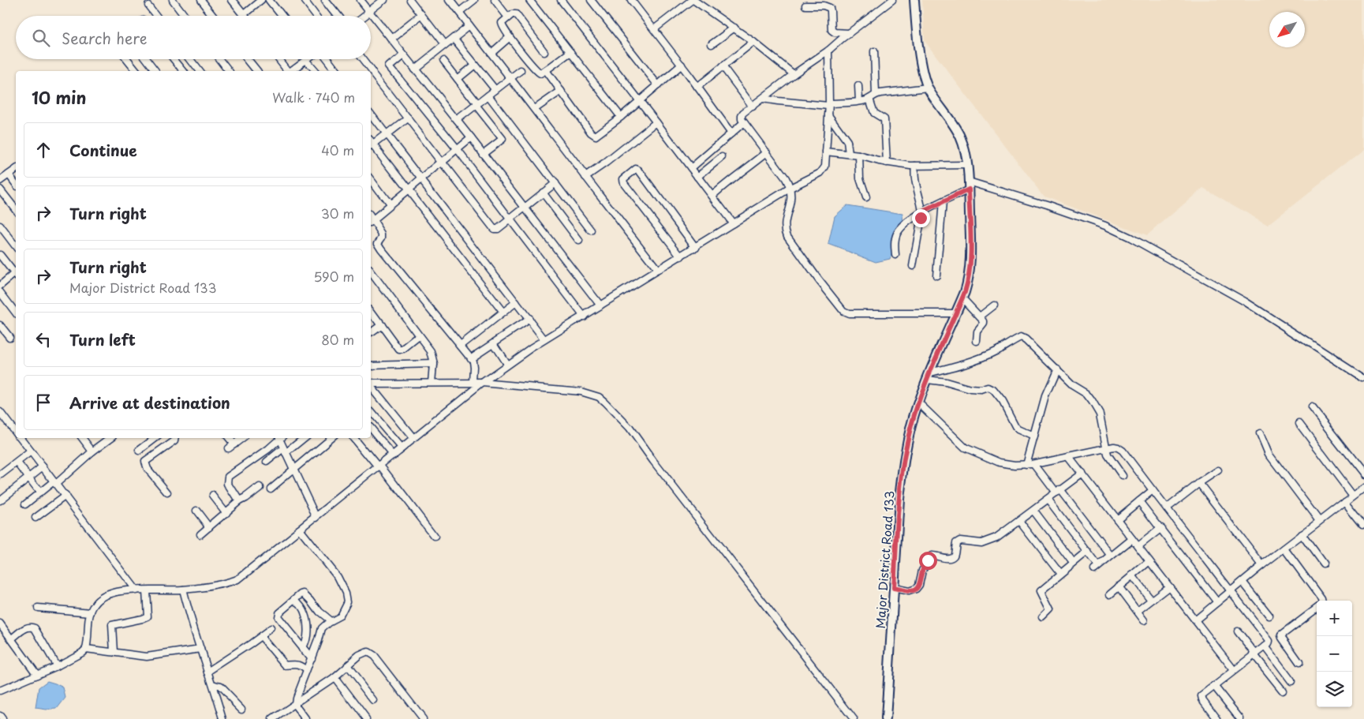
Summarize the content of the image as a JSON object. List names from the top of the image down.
{
  "streets": {
    "main road": ["Major District Road 133"]
  },
  "north": "bottom left",
  "page": {
    "search": "Search here",
    "heading": ["10 min", "Walk · 740 m"],
    "list": [
      ["Continue", "40 m"],
      ["Turn right", "30 m"],
      ["Turn right", "Major District Road 133", "590 m"],
      ["Turn left", "80 m"],
      "Arrive at destination"
    ],
    "map_buttons": ["+", "−"]
  }
}
